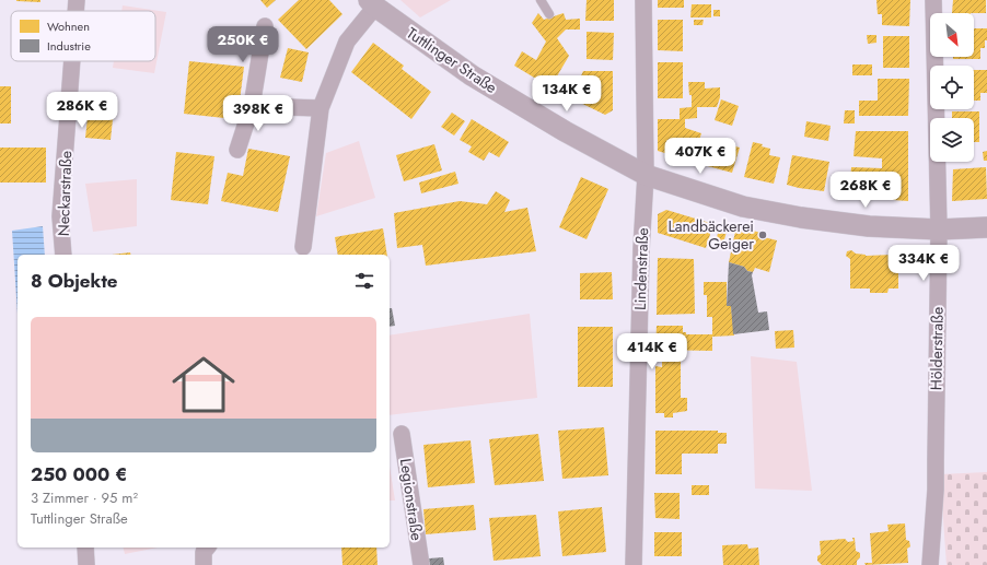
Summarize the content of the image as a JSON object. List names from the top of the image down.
{
  "streets": {
    "street": [
      "Tuttlinger Straße",
      "Neckarstraße",
      "Lindenstraße",
      "Hölderstraße",
      "Legionstraße"
    ]
  },
  "crossings": [
    ["Tuttlinger Straße", "Lindenstraße"],
    ["Tuttlinger Straße", "Hölderstraße"]
  ],
  "places": ["Landbäckerei Geiger"],
  "legend": ["Wohnen", "Industrie"],
  "north": "bottom right",
  "page": {
    "price": [
      "250K €",
      "134K €",
      "286K €",
      "398K €",
      "407K €",
      "268K €",
      "334K €",
      "414K €"
    ],
    "heading": "8 Objekte",
    "list": [
      {
        "name": "250 000 €",
        "note": "3 Zimmer · 95 m² · Tuttlinger Straße"
      }
    ]
  }
}
